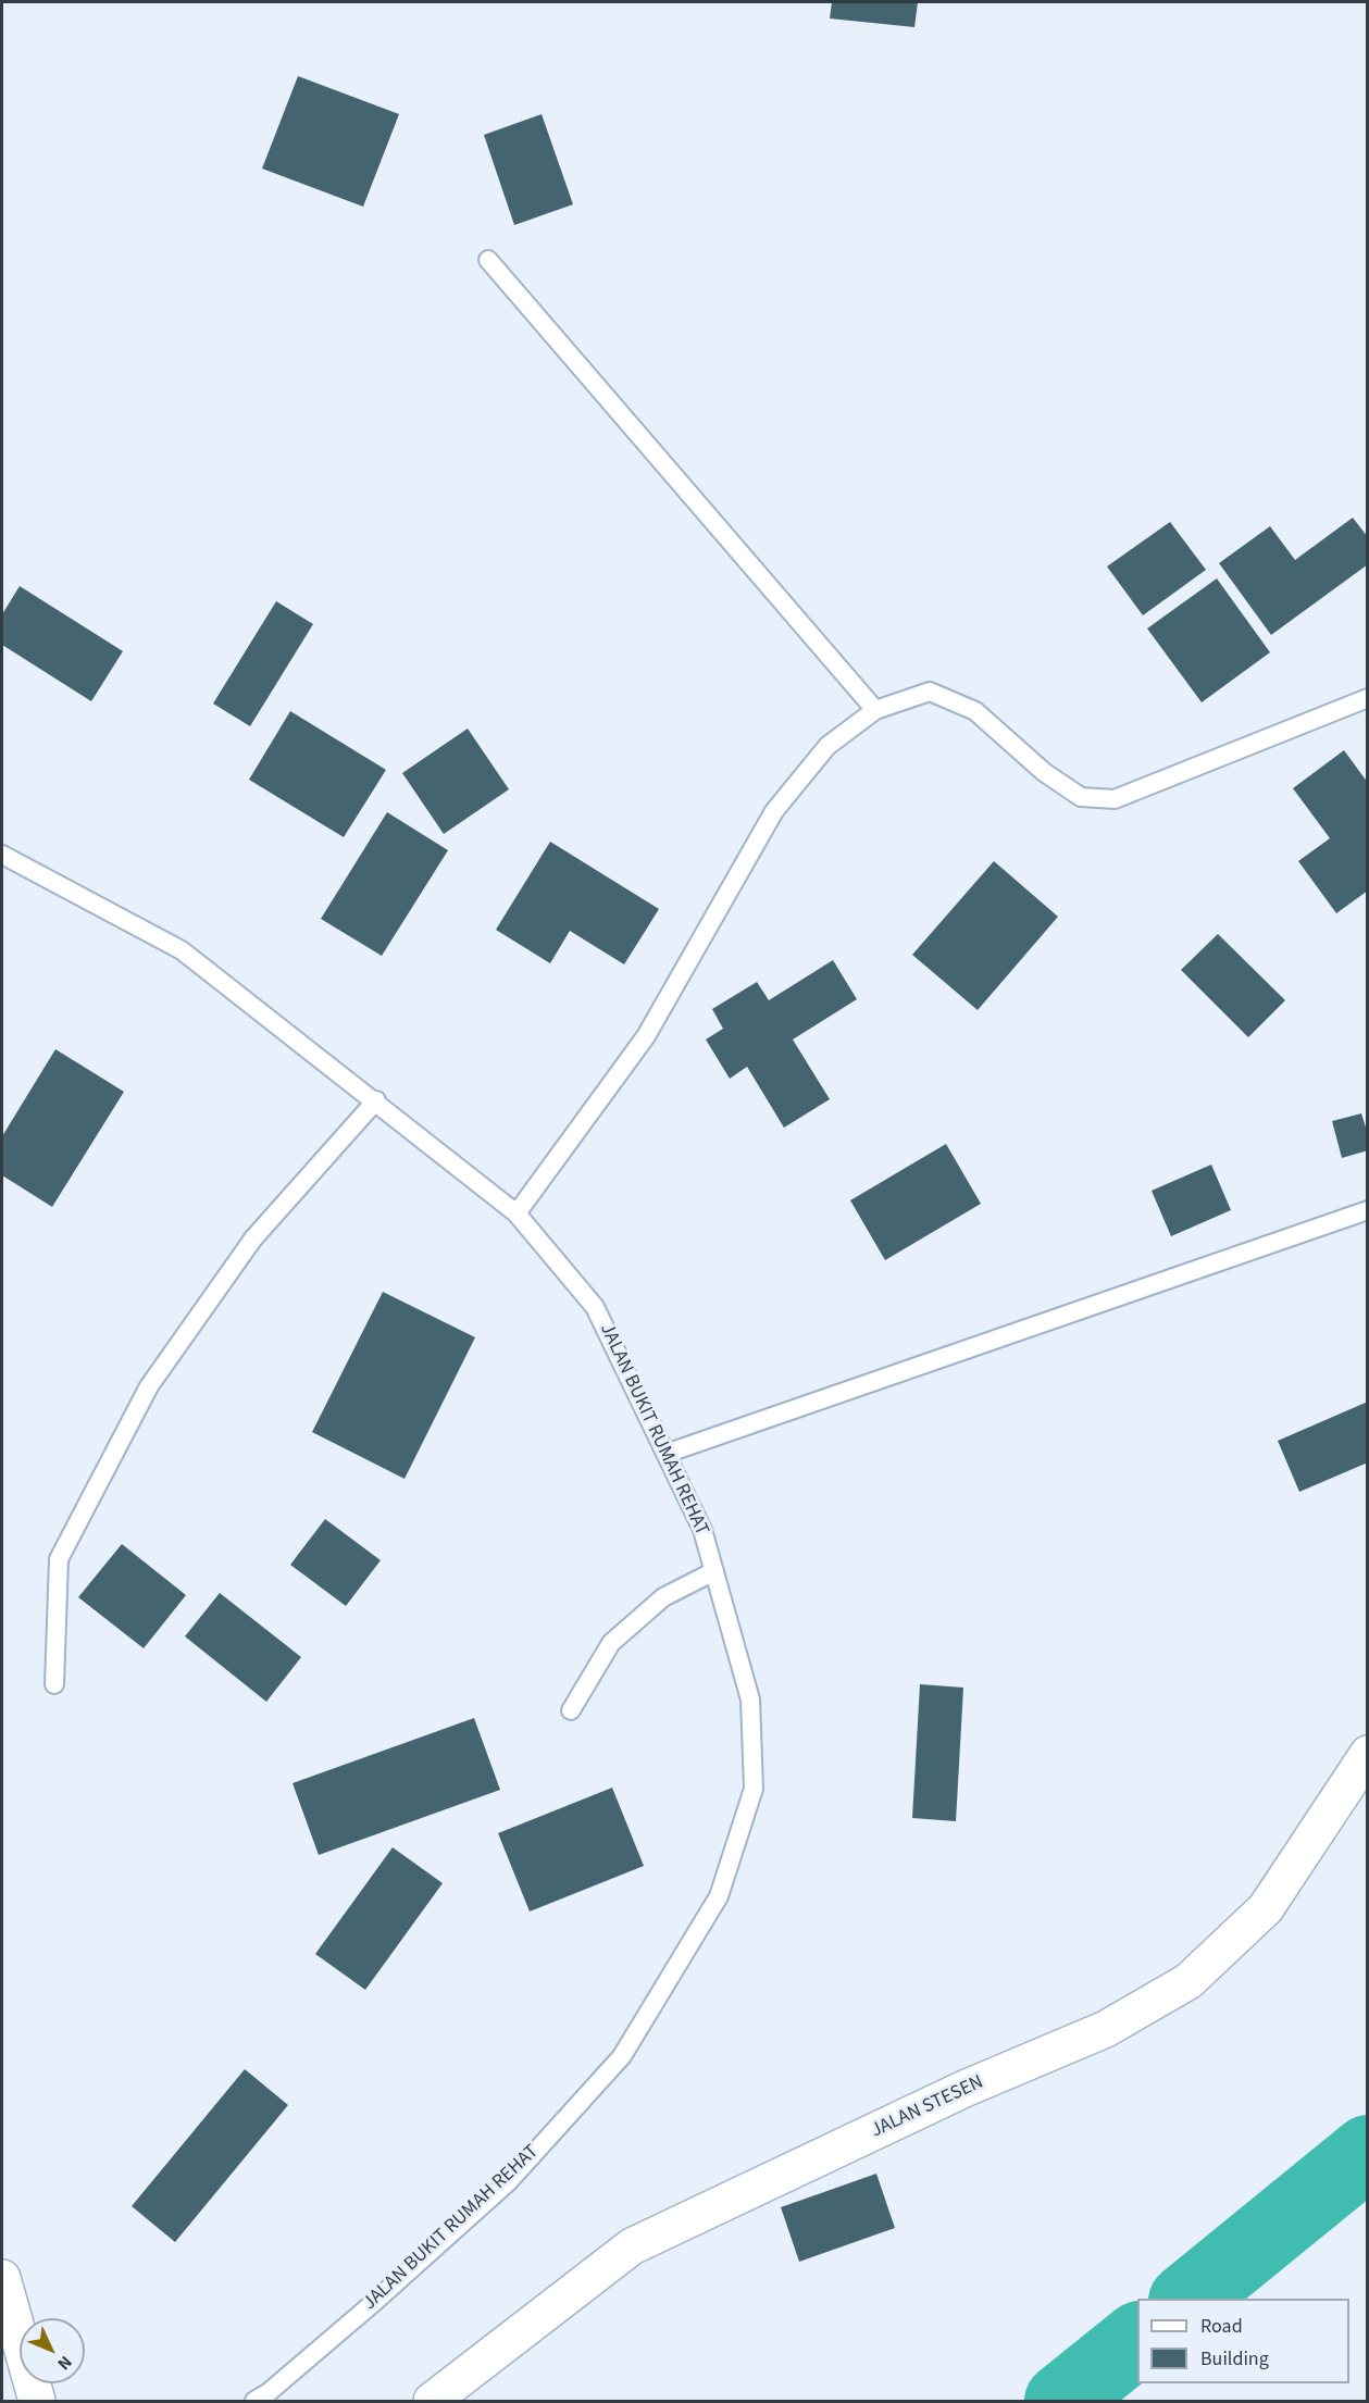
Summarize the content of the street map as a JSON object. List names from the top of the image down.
{
  "streets": {
    "main road": ["JALAN STESEN"],
    "lane": ["JALAN BUKIT RUMAH REHAT"]
  },
  "legend": ["Road", "Building"],
  "north": "bottom right"
}
